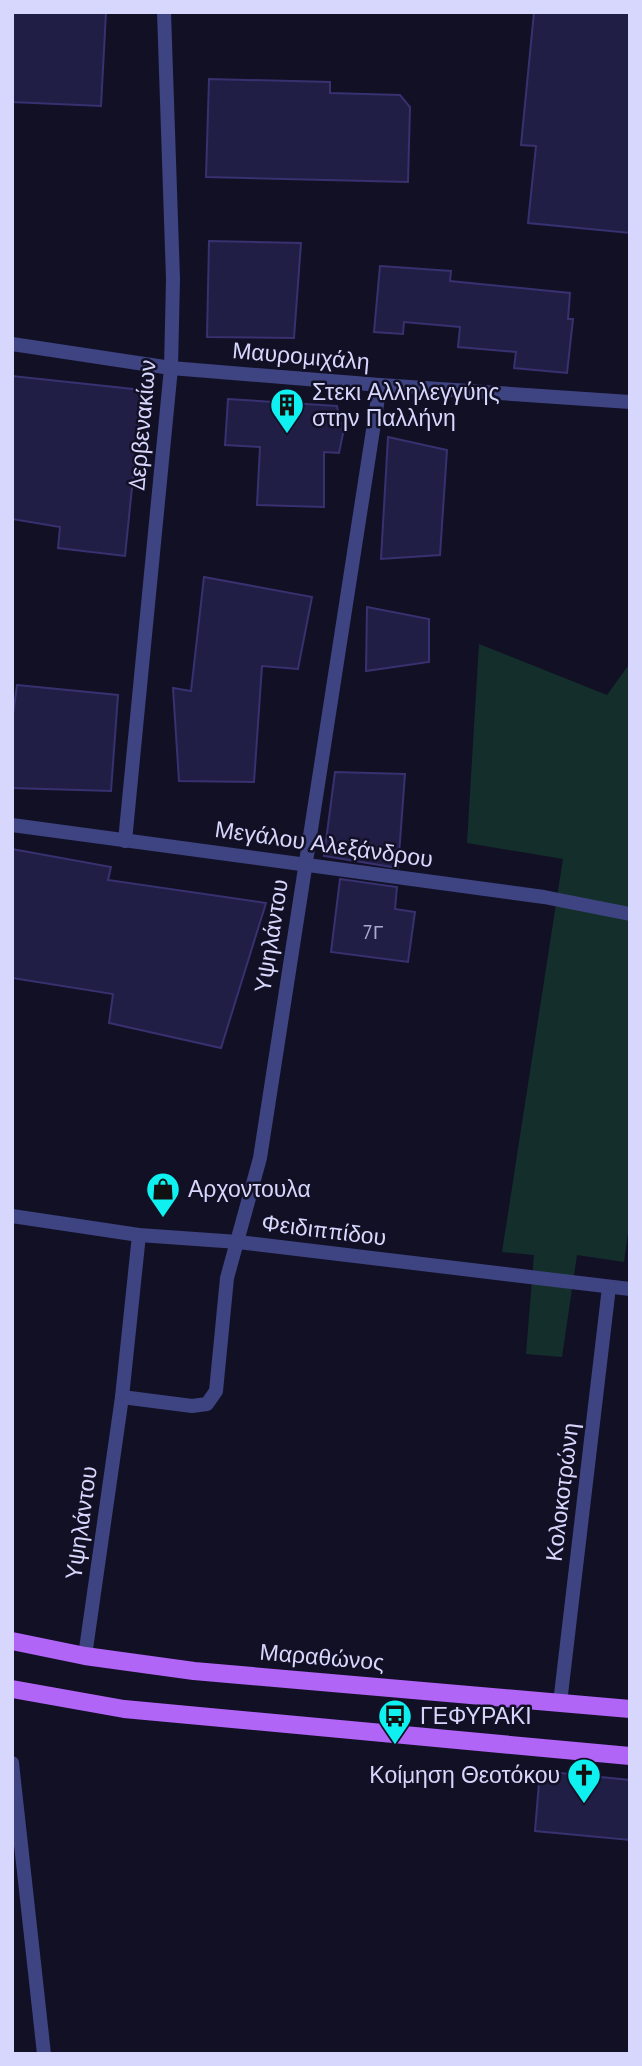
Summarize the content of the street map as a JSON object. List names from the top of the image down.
{
  "streets": {
    "main road": ["Μαραθώνος"],
    "street": [
      "Μαυρομιχάλη",
      "Δερβενακίων",
      "Μεγάλου Αλεξάνδρου",
      "Υψηλάντου",
      "Φειδιππίδου",
      "Κολοκοτρώνη"
    ]
  },
  "crossings": [
    ["Μαυρομιχάλη", "Δερβενακίων"],
    ["Μαυρομιχάλη", "Υψηλάντου"],
    ["Δερβενακίων", "Μεγάλου Αλεξάνδρου"],
    ["Μεγάλου Αλεξάνδρου", "Υψηλάντου"],
    ["Υψηλάντου", "Φειδιππίδου"],
    ["Υψηλάντου", "Μαραθώνος"],
    ["Φειδιππίδου", "Κολοκοτρώνη"],
    ["Κολοκοτρώνη", "Μαραθώνος"]
  ],
  "places": {
    "building": ["Στεκι Αλληλεγγύης στην Παλλήνη"],
    "shop": ["Αρχοντουλα"],
    "bus stop": ["ΓΕΦΥΡΑΚΙ"],
    "church": ["Κοίμηση Θεοτόκου"]
  },
  "house_numbers": ["7Γ"]
}
